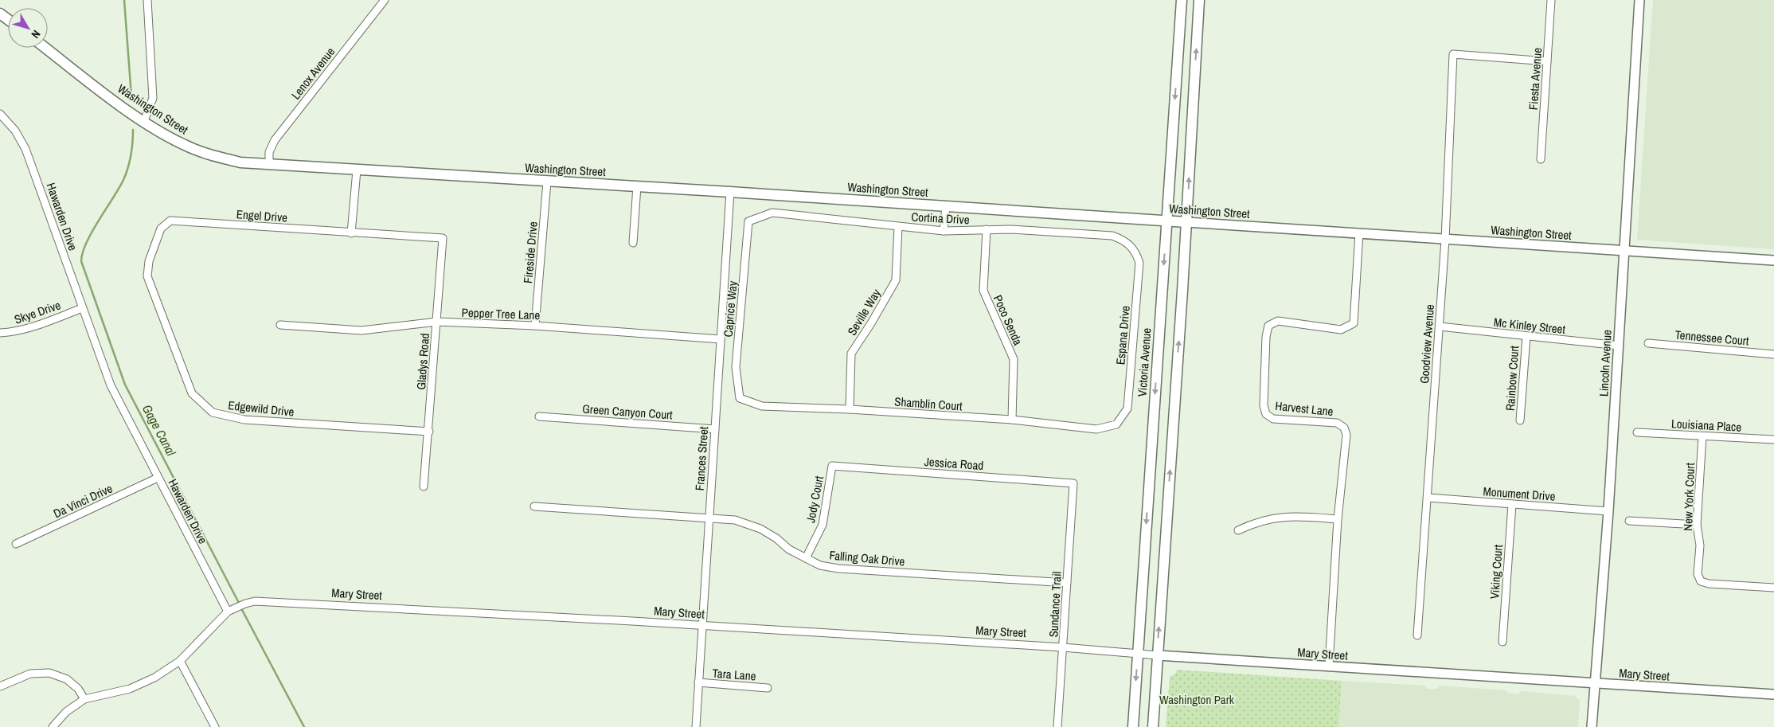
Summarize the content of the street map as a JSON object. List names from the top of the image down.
{
  "streets": {
    "main road": ["Washington Street", "Victoria Avenue"],
    "street": [
      "Lenox Avenue",
      "Fiesta Avenue",
      "Engel Drive",
      "Hawarden Drive",
      "Cortina Drive",
      "Fireside Drive",
      "Caprice Way",
      "Skye Drive",
      "Seville Way",
      "Pepper Tree Lane",
      "Poco Senda",
      "Mc Kinley Street",
      "Espana Drive",
      "Tennessee Court",
      "Goodview Avenue",
      "Gladys Road",
      "Lincoln Avenue",
      "Rainbow Court",
      "Shamblin Court",
      "Edgewild Drive",
      "Harvest Lane",
      "Green Canyon Court",
      "Louisiana Place",
      "Frances Street",
      "Jessica Road",
      "Monument Drive",
      "New York Court",
      "Jody Court",
      "Da Vinci Drive",
      "Falling Oak Drive",
      "Viking Court",
      "Mary Street",
      "Sundance Trail",
      "Tara Lane"
    ]
  },
  "crossings": [
    ["Lenox Avenue", "Washington Street"],
    ["Fiesta Avenue", "Goodview Avenue"],
    ["Washington Street", "Fireside Drive"],
    ["Washington Street", "Goodview Avenue"],
    ["Washington Street", "Victoria Avenue"],
    ["Washington Street", "Lincoln Avenue"],
    ["Washington Street", "Harvest Lane"],
    ["Washington Street", "Frances Street"],
    ["Engel Drive", "Gladys Road"],
    ["Engel Drive", "Edgewild Drive"],
    ["Hawarden Drive", "Skye Drive"],
    ["Hawarden Drive", "Da Vinci Drive"],
    ["Hawarden Drive", "Mary Street"],
    ["Cortina Drive", "Caprice Way"],
    ["Cortina Drive", "Seville Way"],
    ["Cortina Drive", "Poco Senda"],
    ["Cortina Drive", "Espana Drive"],
    ["Fireside Drive", "Pepper Tree Lane"],
    ["Caprice Way", "Shamblin Court"],
    ["Seville Way", "Shamblin Court"],
    ["Pepper Tree Lane", "Gladys Road"],
    ["Pepper Tree Lane", "Frances Street"],
    ["Poco Senda", "Shamblin Court"],
    ["Mc Kinley Street", "Goodview Avenue"],
    ["Mc Kinley Street", "Lincoln Avenue"],
    ["Mc Kinley Street", "Rainbow Court"],
    ["Espana Drive", "Shamblin Court"],
    ["Goodview Avenue", "Monument Drive"],
    ["Gladys Road", "Edgewild Drive"],
    ["Victoria Avenue", "Mary Street"],
    ["Lincoln Avenue", "Monument Drive"],
    ["Lincoln Avenue", "Mary Street"],
    ["Harvest Lane", "Mary Street"],
    ["Green Canyon Court", "Frances Street"],
    ["Louisiana Place", "New York Court"],
    ["Frances Street", "Falling Oak Drive"],
    ["Frances Street", "Mary Street"],
    ["Frances Street", "Tara Lane"],
    ["Jessica Road", "Jody Court"],
    ["Jessica Road", "Sundance Trail"],
    ["Monument Drive", "Viking Court"],
    ["Jody Court", "Falling Oak Drive"],
    ["Falling Oak Drive", "Sundance Trail"],
    ["Mary Street", "Sundance Trail"]
  ],
  "water": ["Gage Canal"],
  "parks": ["Washington Park"],
  "north": "bottom right"
}
